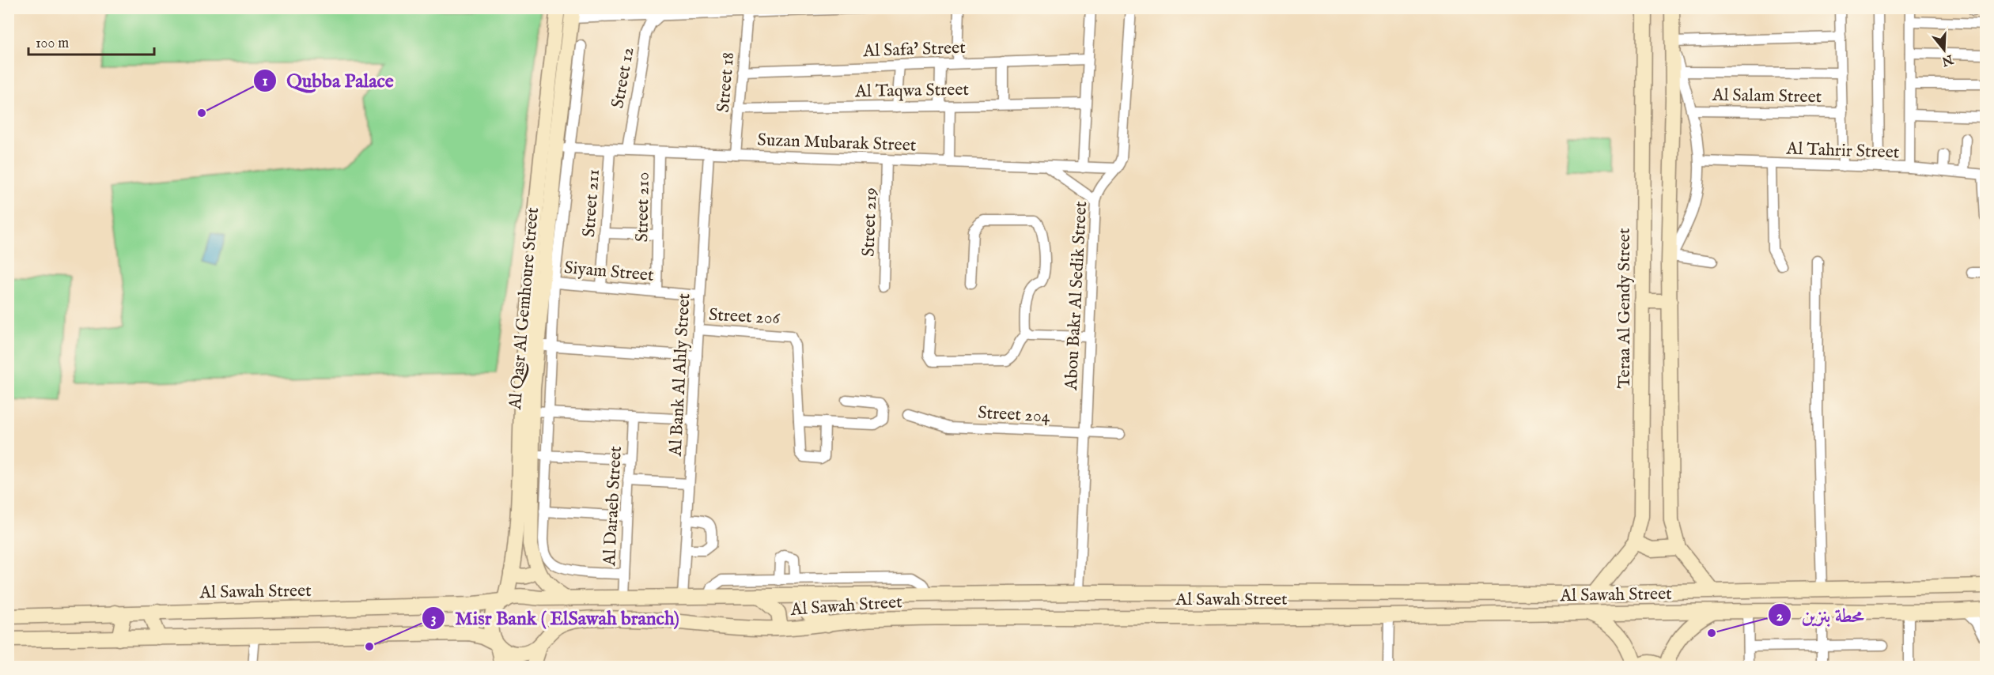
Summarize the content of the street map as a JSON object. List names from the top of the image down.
{
  "streets": {
    "main road": ["Al Qasr Al Gemhoure Street", "Teraa Al Gendy Street", "Al Sawah Street"],
    "street": [
      "Al Safa' Street",
      "Street 12",
      "Street 18",
      "Al Taqwa Street",
      "Al Salam Street",
      "Suzan Mubarak Street",
      "Al Tahrir Street",
      "Street 211",
      "Street 210",
      "Street 219",
      "Siyam Street",
      "Abou Bakr Al Sedik Street",
      "Street 206",
      "Al Bank Al Ahly Street",
      "Street 204",
      "Al Daraeb Street"
    ]
  },
  "crossings": [
    ["Al Safa' Street", "Street 18"],
    ["Street 12", "Suzan Mubarak Street"],
    ["Street 18", "Al Taqwa Street"],
    ["Street 18", "Suzan Mubarak Street"],
    ["Suzan Mubarak Street", "Street 211"],
    ["Suzan Mubarak Street", "Street 210"],
    ["Suzan Mubarak Street", "Street 219"],
    ["Suzan Mubarak Street", "Abou Bakr Al Sedik Street"],
    ["Suzan Mubarak Street", "Al Qasr Al Gemhoure Street"],
    ["Suzan Mubarak Street", "Al Bank Al Ahly Street"],
    ["Street 211", "Siyam Street"],
    ["Street 210", "Siyam Street"],
    ["Siyam Street", "Al Qasr Al Gemhoure Street"],
    ["Siyam Street", "Al Bank Al Ahly Street"],
    ["Abou Bakr Al Sedik Street", "Street 204"],
    ["Abou Bakr Al Sedik Street", "Al Sawah Street"],
    ["Al Qasr Al Gemhoure Street", "Al Sawah Street"],
    ["Teraa Al Gendy Street", "Al Sawah Street"],
    ["Street 206", "Al Bank Al Ahly Street"],
    ["Al Bank Al Ahly Street", "Al Sawah Street"],
    ["Al Daraeb Street", "Al Sawah Street"]
  ],
  "places": ["Qubba Palace", "محطة بنزين", "Misr Bank ( ElSawah branch)"],
  "scale_bar": "100 m",
  "north": "bottom"
}
